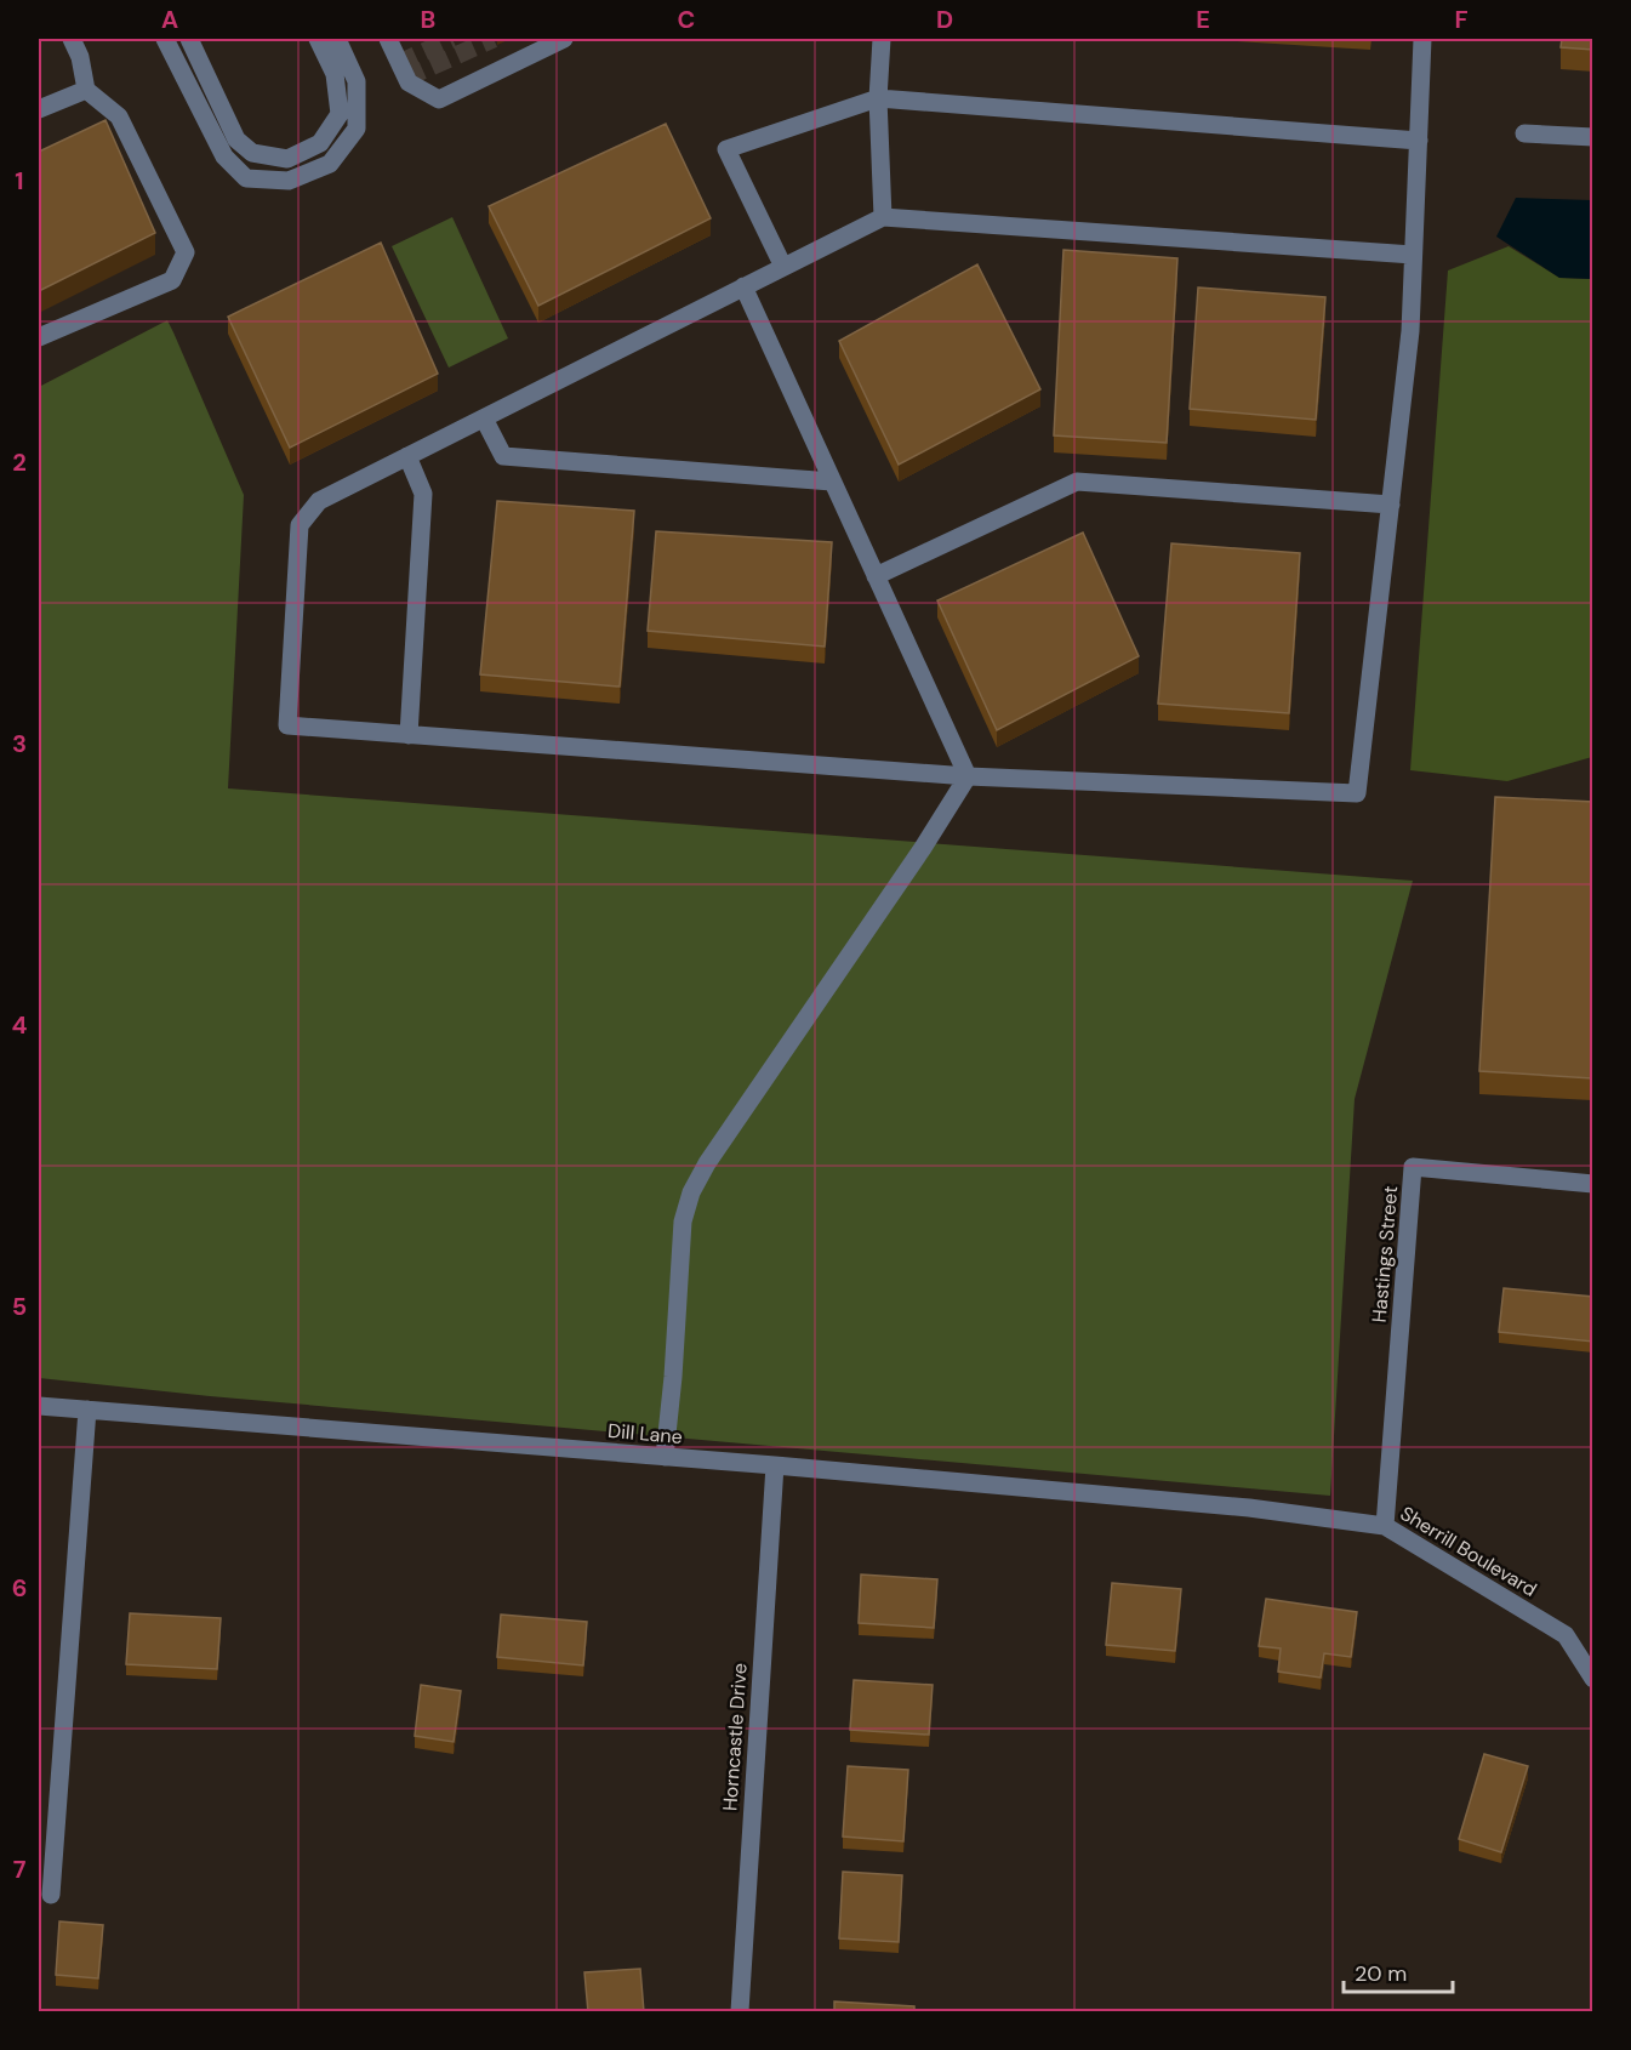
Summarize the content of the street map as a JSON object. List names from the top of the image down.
{
  "streets": {
    "street": [
      "Hastings Street",
      "Dill Lane",
      "Sherrill Boulevard",
      "Horncastle Drive"
    ]
  },
  "crossings": [
    ["Hastings Street", "Sherrill Boulevard"],
    ["Dill Lane", "Sherrill Boulevard"],
    ["Dill Lane", "Horncastle Drive"]
  ],
  "scale_bar": "20 m",
  "grid": {
    "columns": [
      "A",
      "B",
      "C",
      "D",
      "E",
      "F"
    ],
    "rows": [
      "1",
      "2",
      "3",
      "4",
      "5",
      "6",
      "7"
    ]
  }
}
